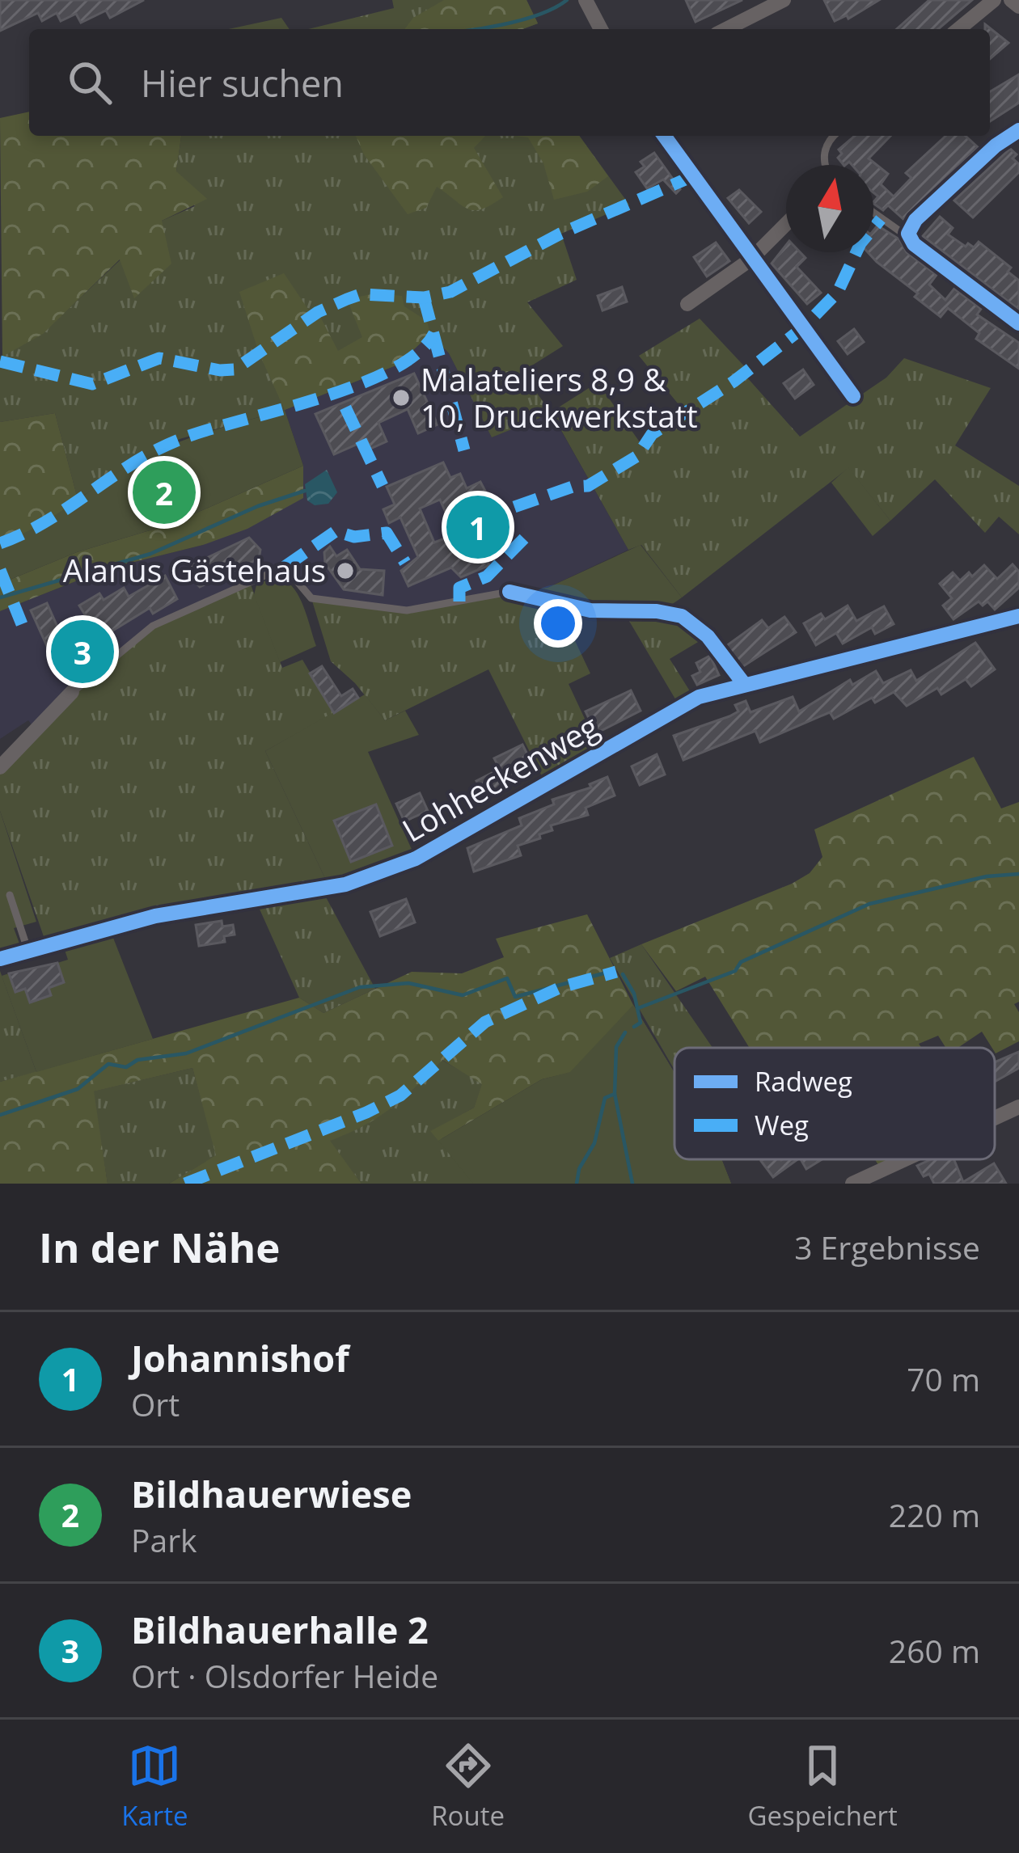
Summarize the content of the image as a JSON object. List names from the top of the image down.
{
  "streets": {
    "street": ["Lohheckenweg"]
  },
  "places": ["Malateliers 8,9 & 10, Druckwerkstatt", "Alanus Gästehaus"],
  "legend": ["Radweg", "Weg"],
  "north": "top",
  "page": {
    "search": "Hier suchen",
    "pins": ["2", "1", "3"],
    "heading": ["In der Nähe", "3 Ergebnisse"],
    "list": [
      {
        "mark": "1",
        "name": "Johannishof",
        "note": "Ort",
        "value": "70 m"
      },
      {
        "mark": "2",
        "name": "Bildhauerwiese",
        "note": "Park",
        "value": "220 m"
      },
      {
        "mark": "3",
        "name": "Bildhauerhalle 2",
        "note": "Ort · Olsdorfer Heide",
        "value": "260 m"
      }
    ],
    "nav": ["Karte", "Route", "Gespeichert"]
  }
}
